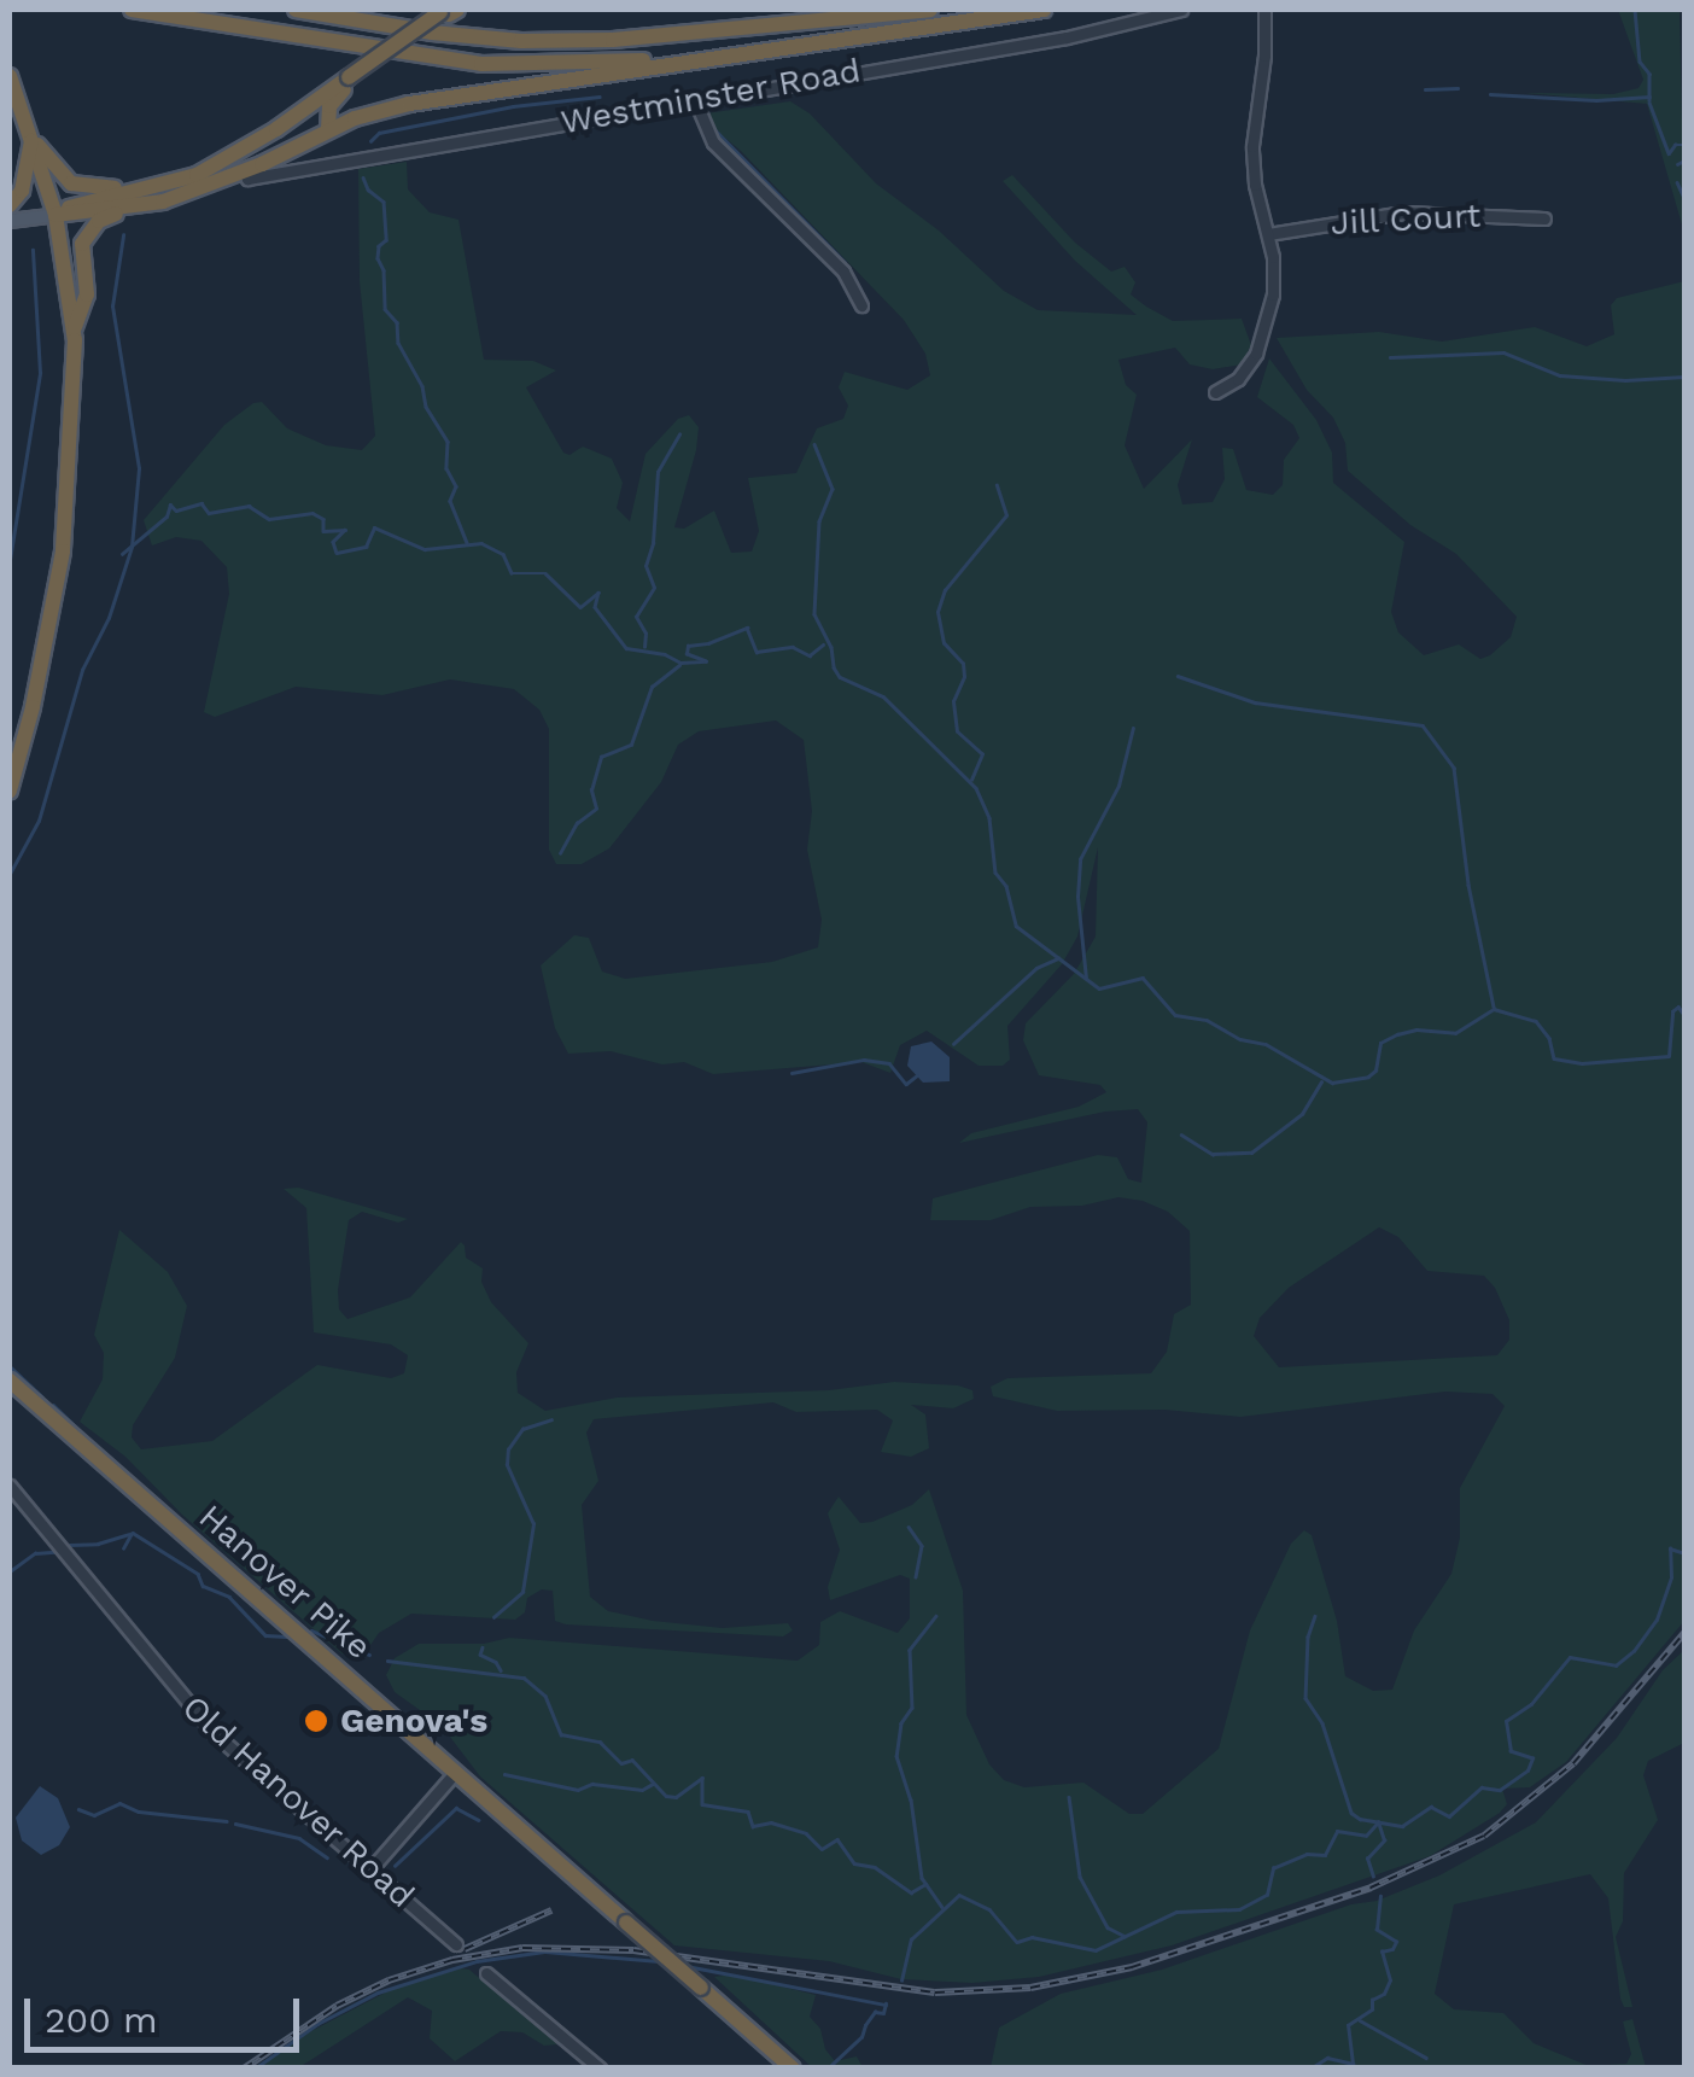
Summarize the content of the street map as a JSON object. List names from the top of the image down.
{
  "streets": {
    "highway": ["Hanover Pike"],
    "street": ["Westminster Road", "Jill Court", "Old Hanover Road"]
  },
  "places": ["Genova's"],
  "scale_bar": "200 m"
}
